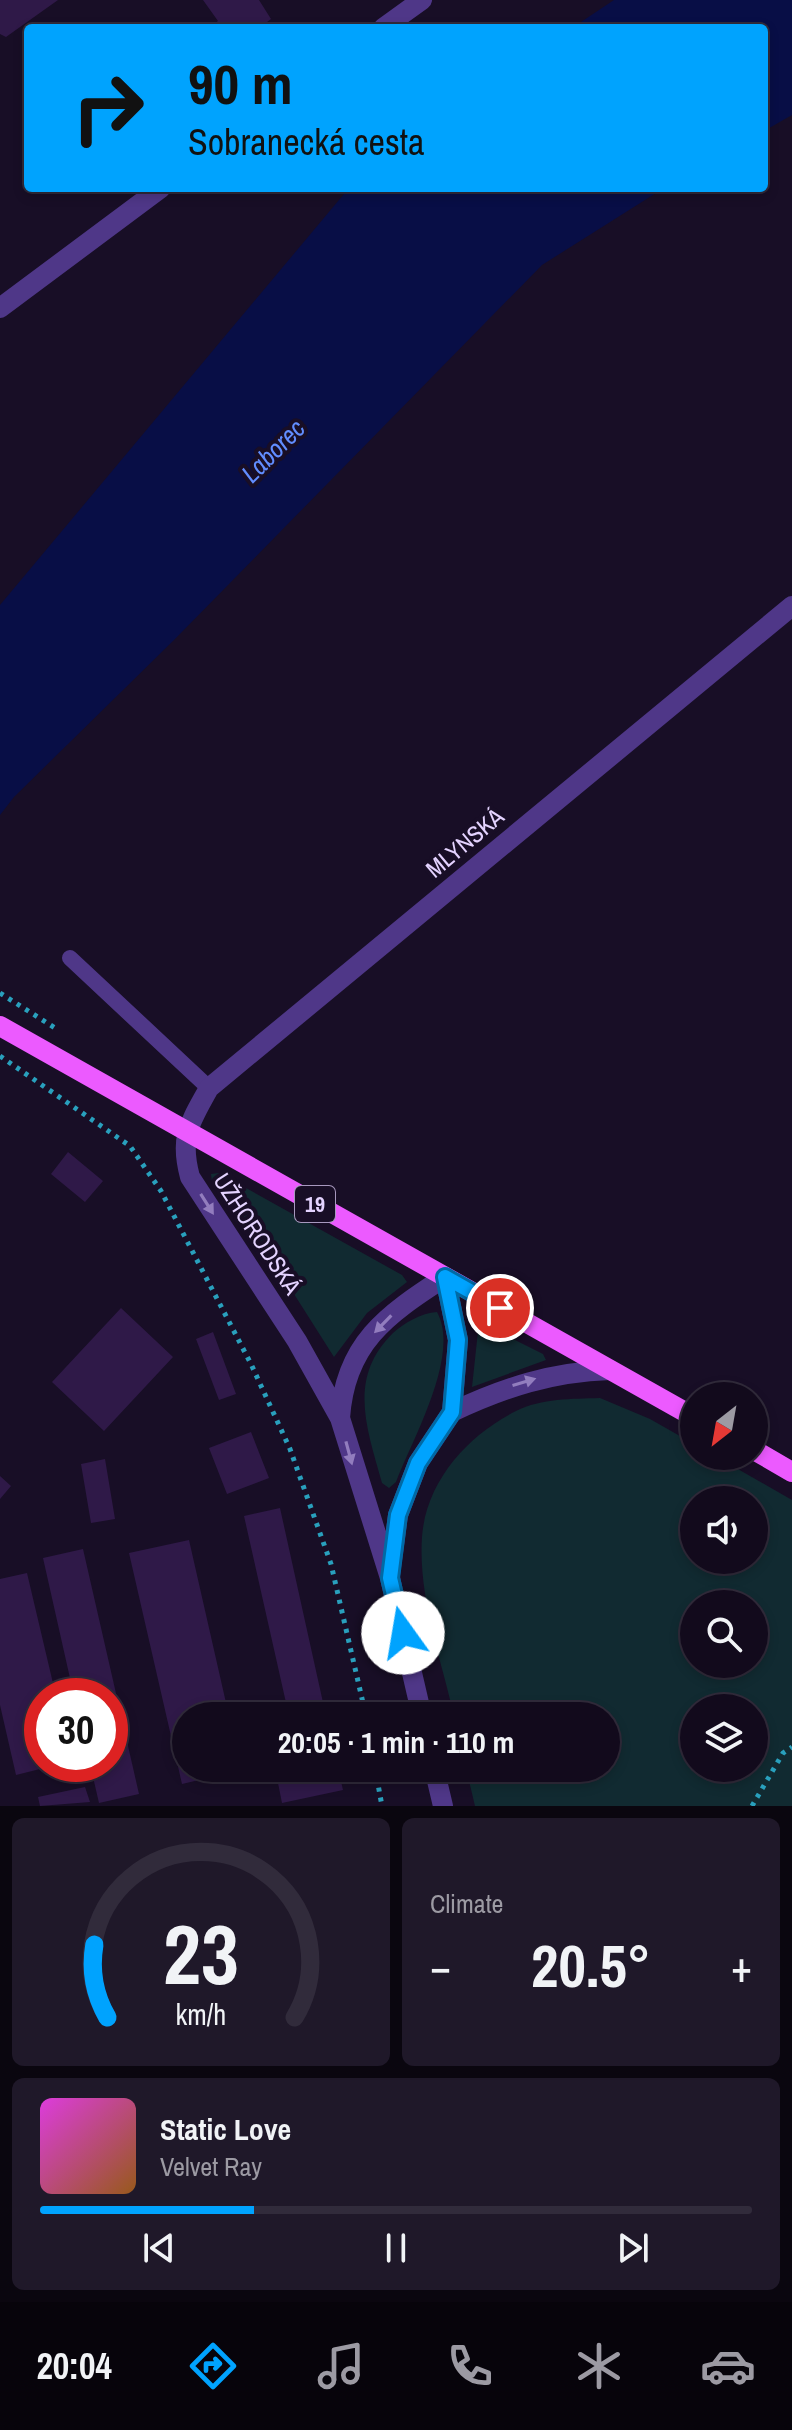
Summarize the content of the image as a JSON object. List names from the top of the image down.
{
  "streets": {
    "main road": ["19"],
    "street": ["MLYNSKÁ", "UŽHORODSKÁ"]
  },
  "crossings": [
    ["MLYNSKÁ", "19"],
    ["MLYNSKÁ", "UŽHORODSKÁ"],
    ["19", "UŽHORODSKÁ"]
  ],
  "one_way": ["UŽHORODSKÁ"],
  "water": ["Laborec"],
  "north": "bottom left",
  "page": {
    "turn": ["90 m", "Sobranecká cesta"],
    "limit": "30",
    "trip": "20:05 · 1 min · 110 m",
    "tile": "Climate",
    "heat": ["−", "20.5°", "+"],
    "song": ["Static Love", "Velvet Ray"],
    "tabs": "20:04",
    "gauge": ["23", "km/h"]
  }
}
